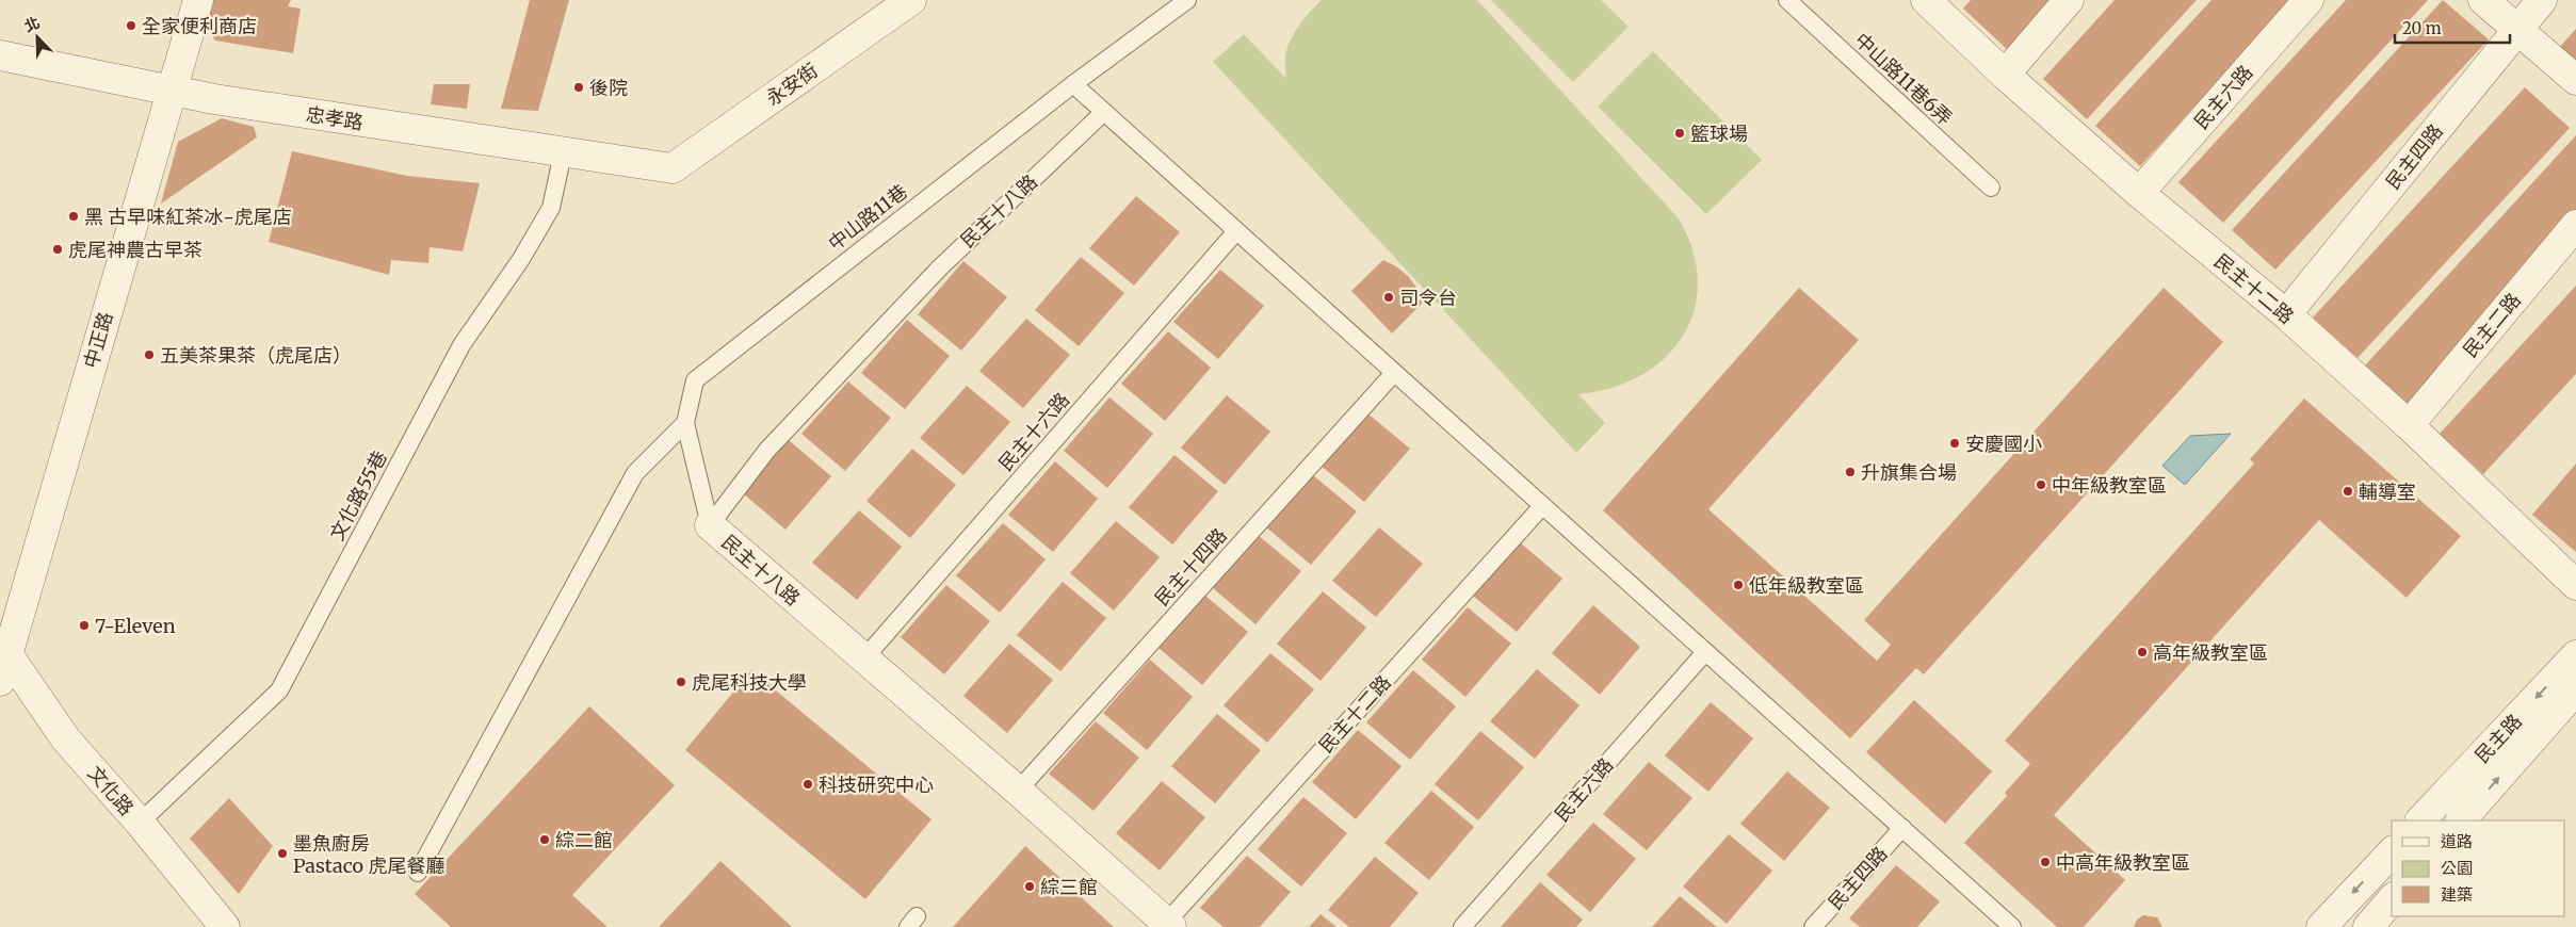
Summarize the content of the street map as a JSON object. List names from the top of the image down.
{
  "streets": {
    "street": [
      "永安街",
      "民主六路",
      "忠孝路",
      "民主四路",
      "民主十八路",
      "民主十二路",
      "民主二路",
      "中正路",
      "民主路",
      "文化路"
    ],
    "lane": [
      "中山路11巷6弄",
      "中山路11巷",
      "民主十六路",
      "文化路55巷",
      "民主十四路"
    ]
  },
  "crossings": [
    ["永安街", "忠孝路"],
    ["民主六路", "民主十二路"],
    ["忠孝路", "中正路"],
    ["忠孝路", "文化路55巷"],
    ["民主四路", "民主十二路"],
    ["民主十八路", "中山路11巷"],
    ["民主十八路", "民主十二路"],
    ["民主十八路", "民主十六路"],
    ["民主十八路", "民主十四路"],
    ["民主十二路", "民主二路"],
    ["中正路", "文化路"],
    ["文化路55巷", "文化路"]
  ],
  "places": [
    "全家便利商店",
    "後院",
    "籃球場",
    "黑 古早味紅茶冰-虎尾店",
    "虎尾神農古早茶",
    "司令台",
    "五美茶果茶（虎尾店）",
    "安慶國小",
    "升旗集合場",
    "中年級教室區",
    "輔導室",
    "低年級教室區",
    "7-Eleven",
    "高年級教室區",
    "虎尾科技大學",
    "科技研究中心",
    "綜二館",
    "墨魚廚房 Pastaco 虎尾餐廳",
    "中高年級教室區",
    "綜三館"
  ],
  "legend": ["道路", "公園", "建築"],
  "scale_bar": "20 m",
  "north": "top left"
}
